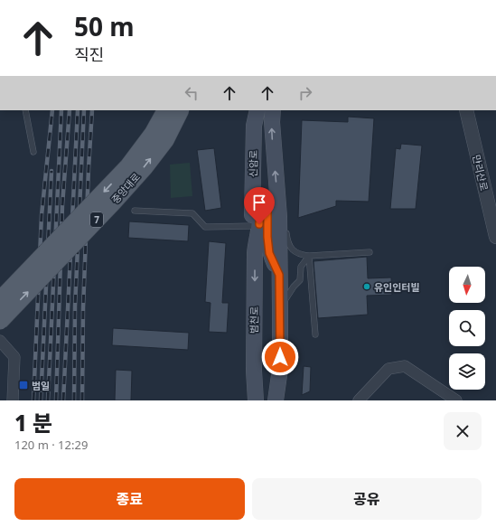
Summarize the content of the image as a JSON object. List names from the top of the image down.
{
  "streets": {
    "main road": [
      "신암로",
      "중앙대로",
      "7",
      "범천로"
    ],
    "street": ["만리산로"]
  },
  "crossings": [
    ["신암로", "범천로"]
  ],
  "places": {
    "other": ["유인인터빌"],
    "transit": ["범일"]
  },
  "north": "bottom",
  "page": {
    "turn": ["50 m", "직진"],
    "heading": ["1 분", "120 m · 12:29"],
    "buttons": ["종료", "공유"]
  }
}
